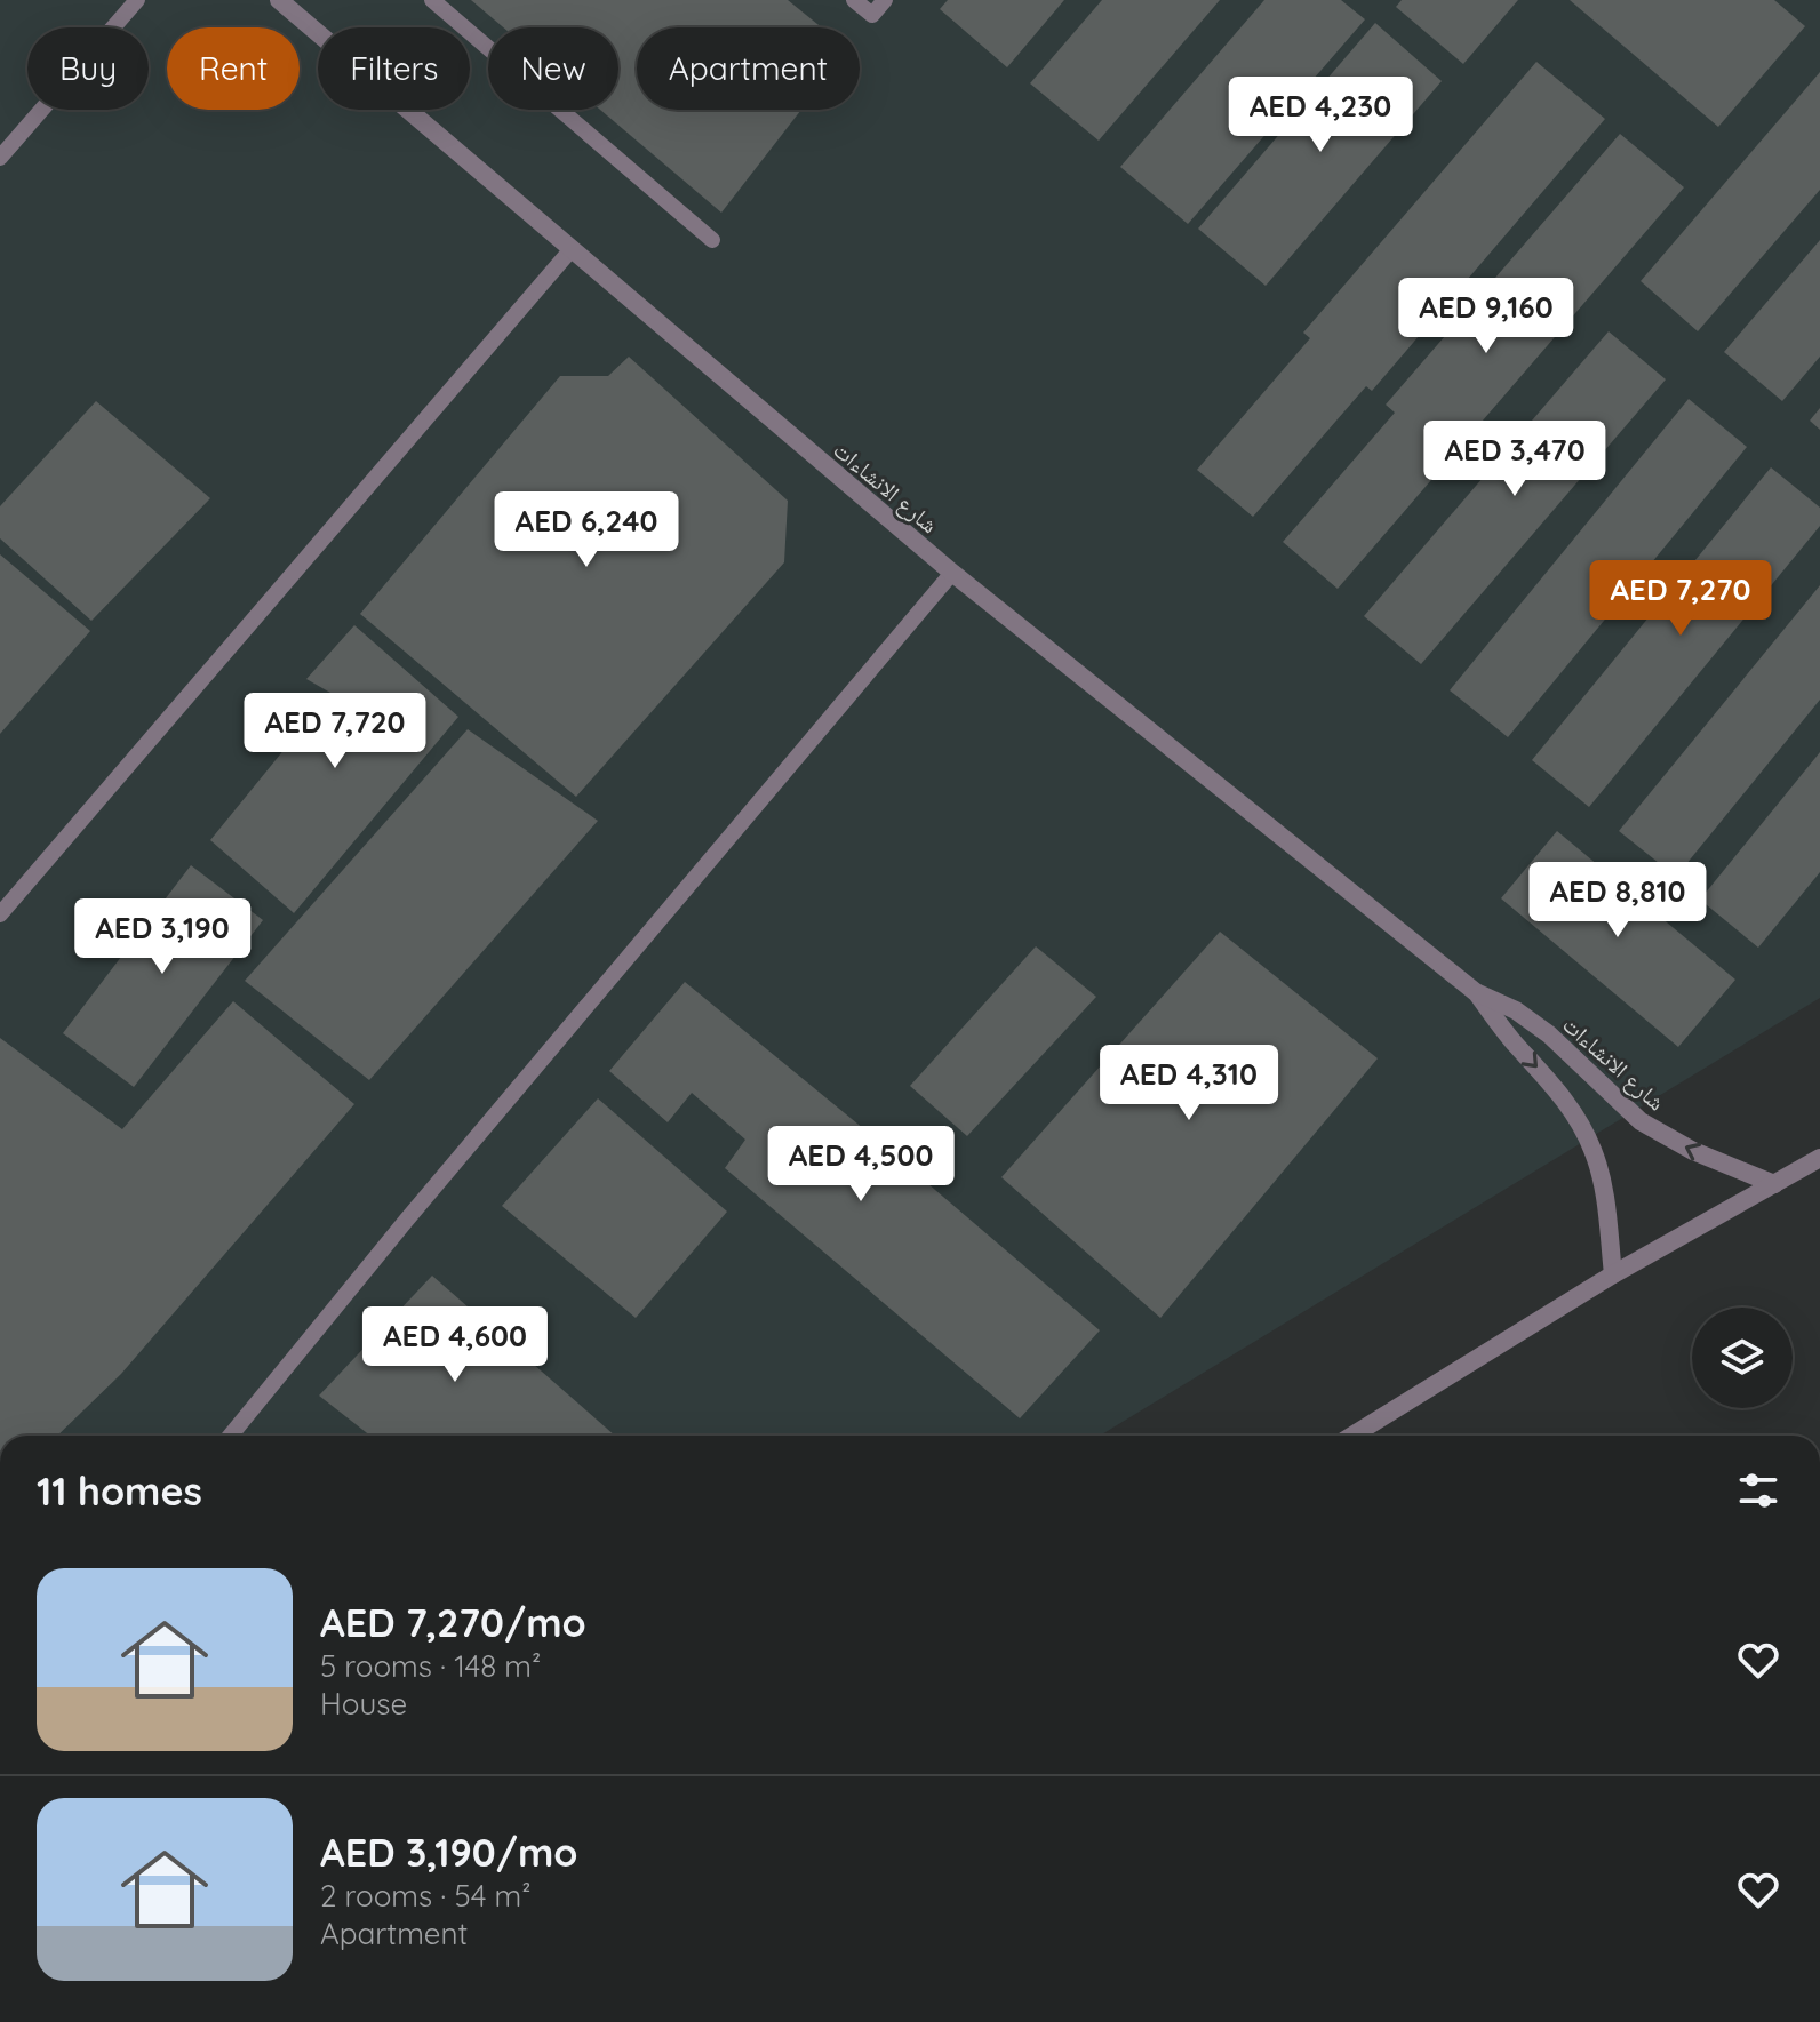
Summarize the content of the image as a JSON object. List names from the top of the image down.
{
  "streets": {
    "street": ["شارع الانشاءات"]
  },
  "page": {
    "chip": [
      "Buy",
      "Rent",
      "Filters",
      "New",
      "Apartment"
    ],
    "price": [
      "AED 4,230",
      "AED 9,160",
      "AED 3,470",
      "AED 6,240",
      "AED 7,270",
      "AED 7,720",
      "AED 8,810",
      "AED 3,190",
      "AED 4,310",
      "AED 4,500",
      "AED 4,600"
    ],
    "heading": "11 homes",
    "list": [
      {
        "name": "AED 7,270/mo",
        "note": "5 rooms · 148 m² · House"
      },
      {
        "name": "AED 3,190/mo",
        "note": "2 rooms · 54 m² · Apartment"
      }
    ]
  }
}
